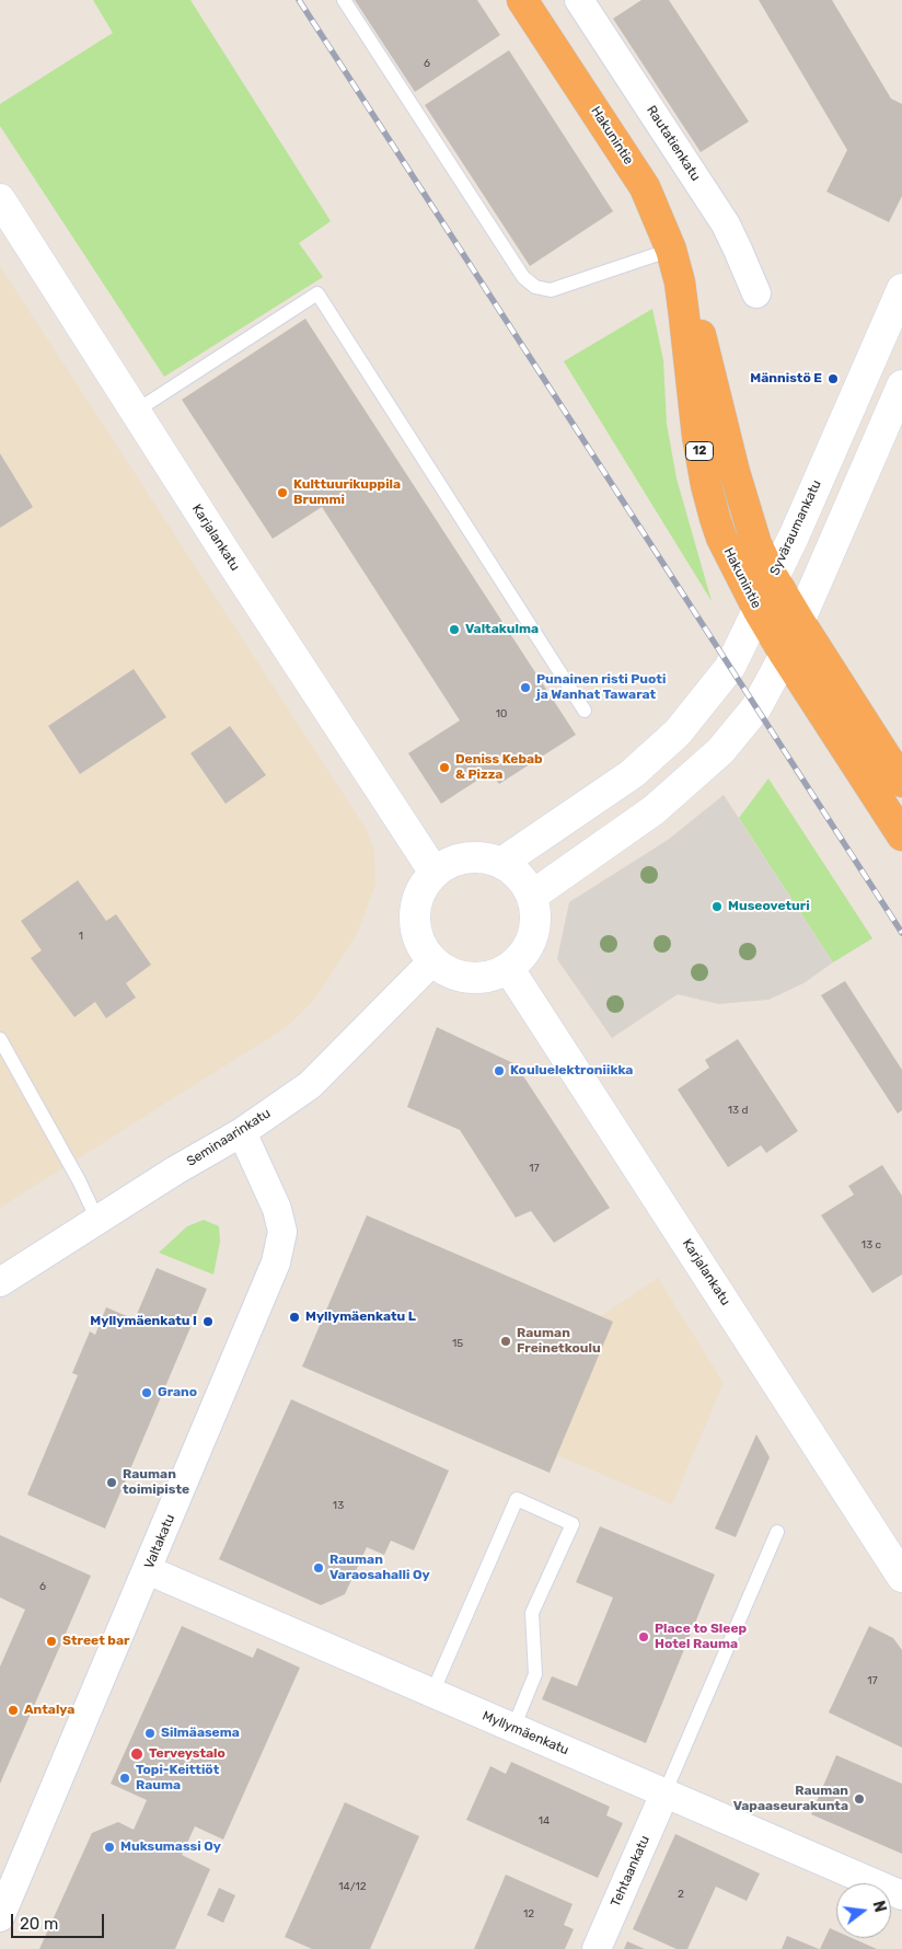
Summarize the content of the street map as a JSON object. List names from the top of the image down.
{
  "streets": {
    "highway": ["Hakunintie", "12"],
    "main road": ["Syväraumankatu", "Karjalankatu"],
    "street": [
      "Rautatienkatu",
      "Seminaarinkatu",
      "Valtakatu",
      "Myllymäenkatu",
      "Tehtaankatu"
    ]
  },
  "crossings": [
    ["Hakunintie", "Syväraumankatu"],
    ["Syväraumankatu", "Karjalankatu"],
    ["Syväraumankatu", "Seminaarinkatu"],
    ["Karjalankatu", "Seminaarinkatu"],
    ["Seminaarinkatu", "Valtakatu"],
    ["Valtakatu", "Myllymäenkatu"],
    ["Myllymäenkatu", "Tehtaankatu"]
  ],
  "places": [
    "Männistö E",
    "Kulttuurikuppila Brummi",
    "Valtakulma",
    "Punainen risti Puoti ja Wanhat Tawarat",
    "Deniss Kebab & Pizza",
    "Museoveturi",
    "Kouluelektroniikka",
    "Myllymäenkatu L",
    "Myllymäenkatu I",
    "Rauman Freinetkoulu",
    "Grano",
    "Rauman toimipiste",
    "Rauman Varaosahalli Oy",
    "Place to Sleep Hotel Rauma",
    "Street bar",
    "Antalya",
    "Silmäasema",
    "Terveystalo",
    "Topi-Keittiöt Rauma",
    "Rauman Vapaaseurakunta",
    "Muksumassi Oy"
  ],
  "house_numbers": [
    "6",
    "10",
    "1",
    "13 d",
    "17",
    "13 c",
    "15",
    "13",
    "6",
    "17",
    "14",
    "14/12",
    "2",
    "12"
  ],
  "scale_bar": "20 m",
  "north": "right"
}
